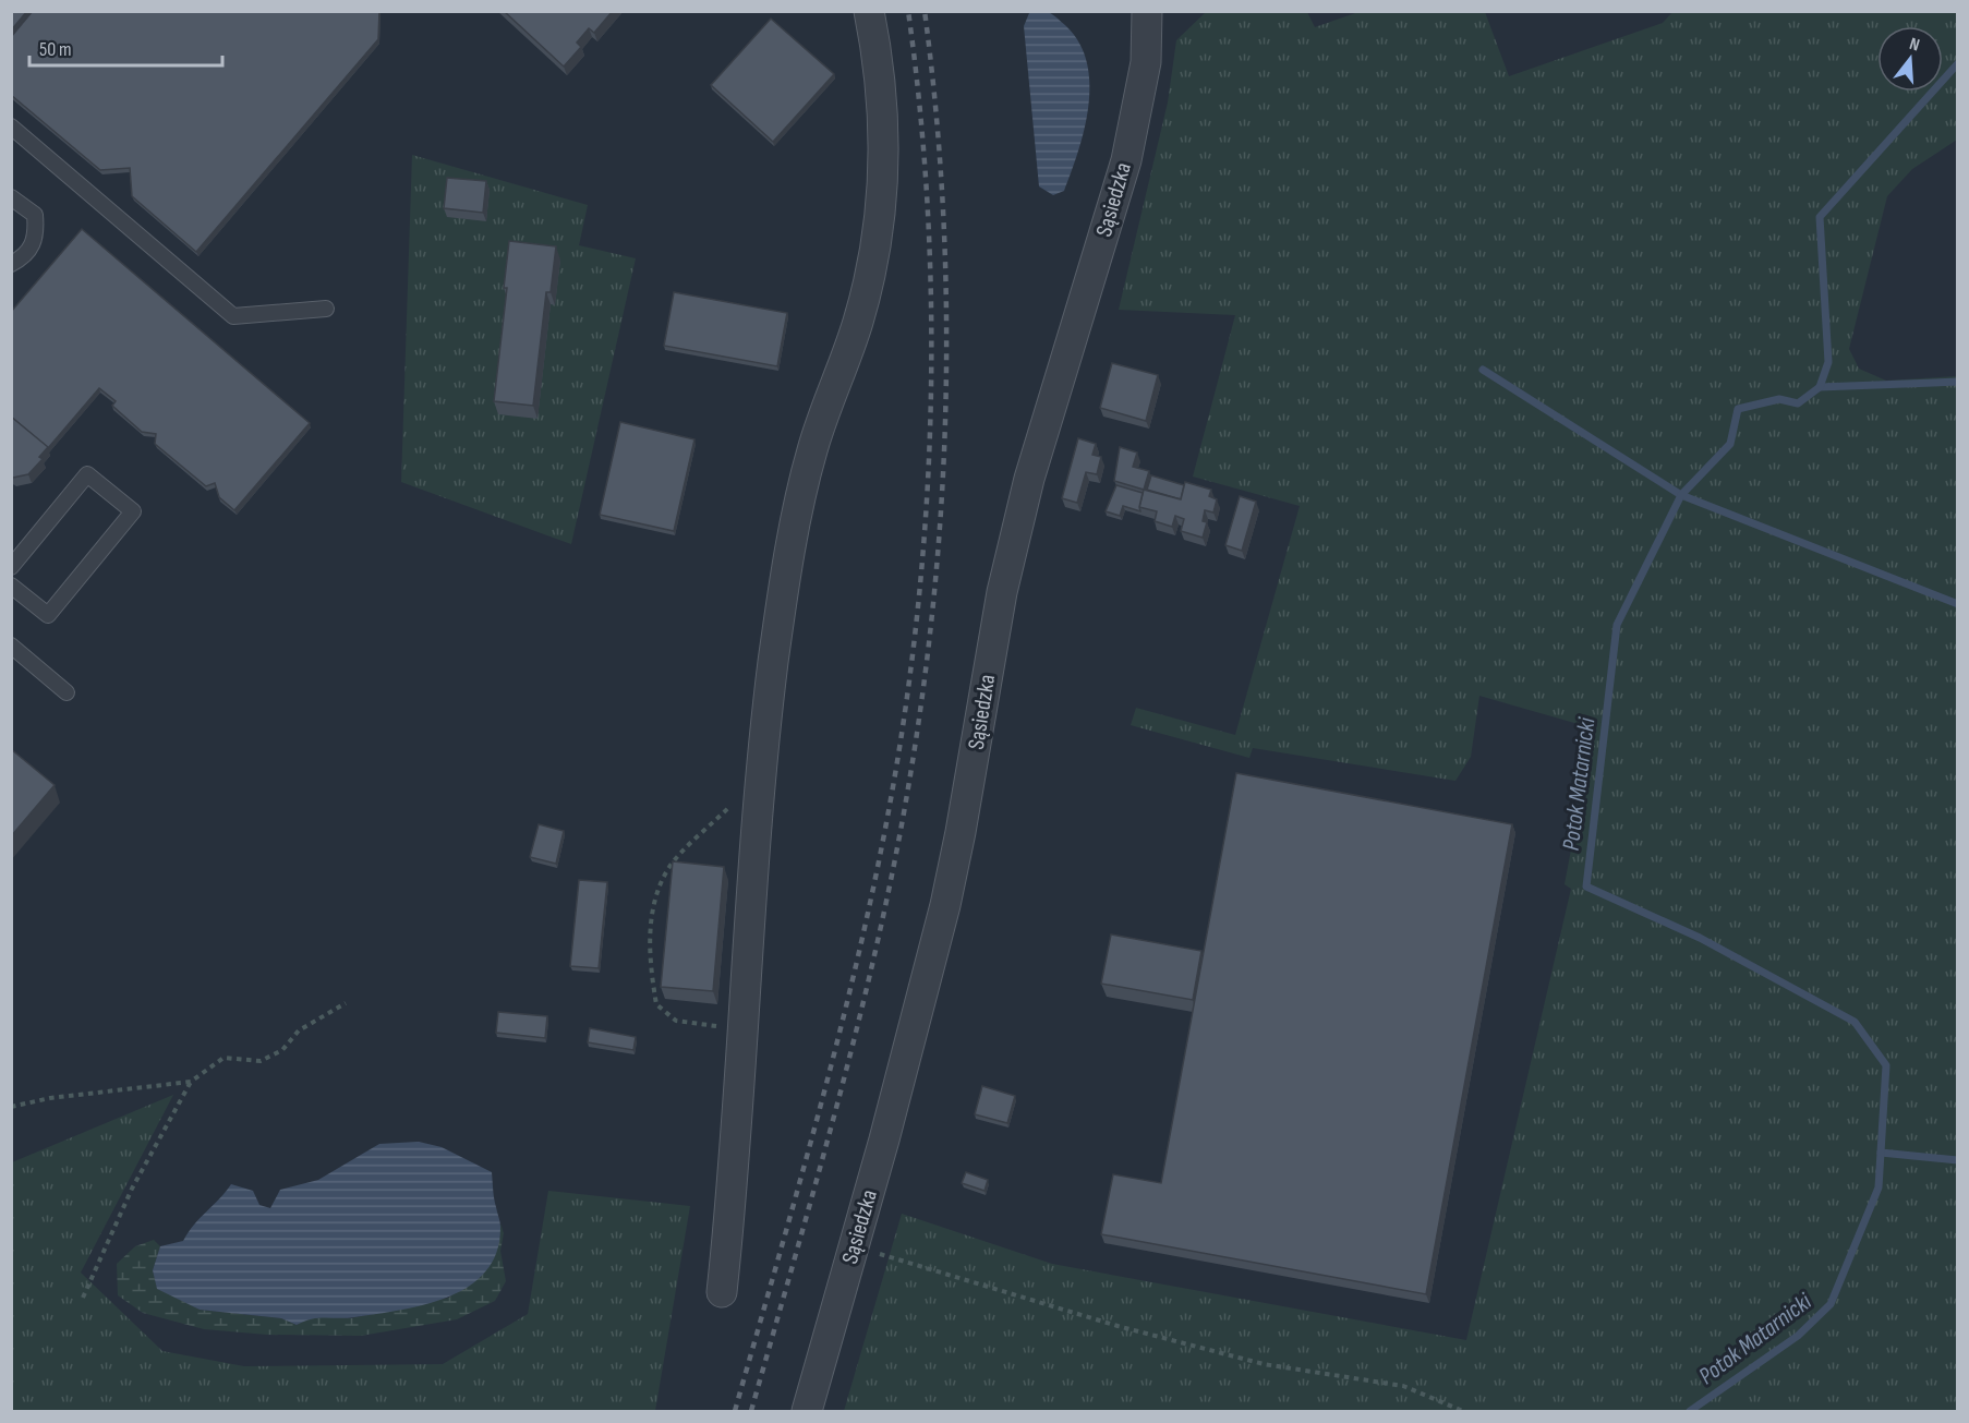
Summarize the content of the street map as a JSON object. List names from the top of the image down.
{
  "streets": {
    "street": ["Sąsiedzka"]
  },
  "water": ["Potok Matarnicki"],
  "scale_bar": "50 m",
  "north": "top"
}
